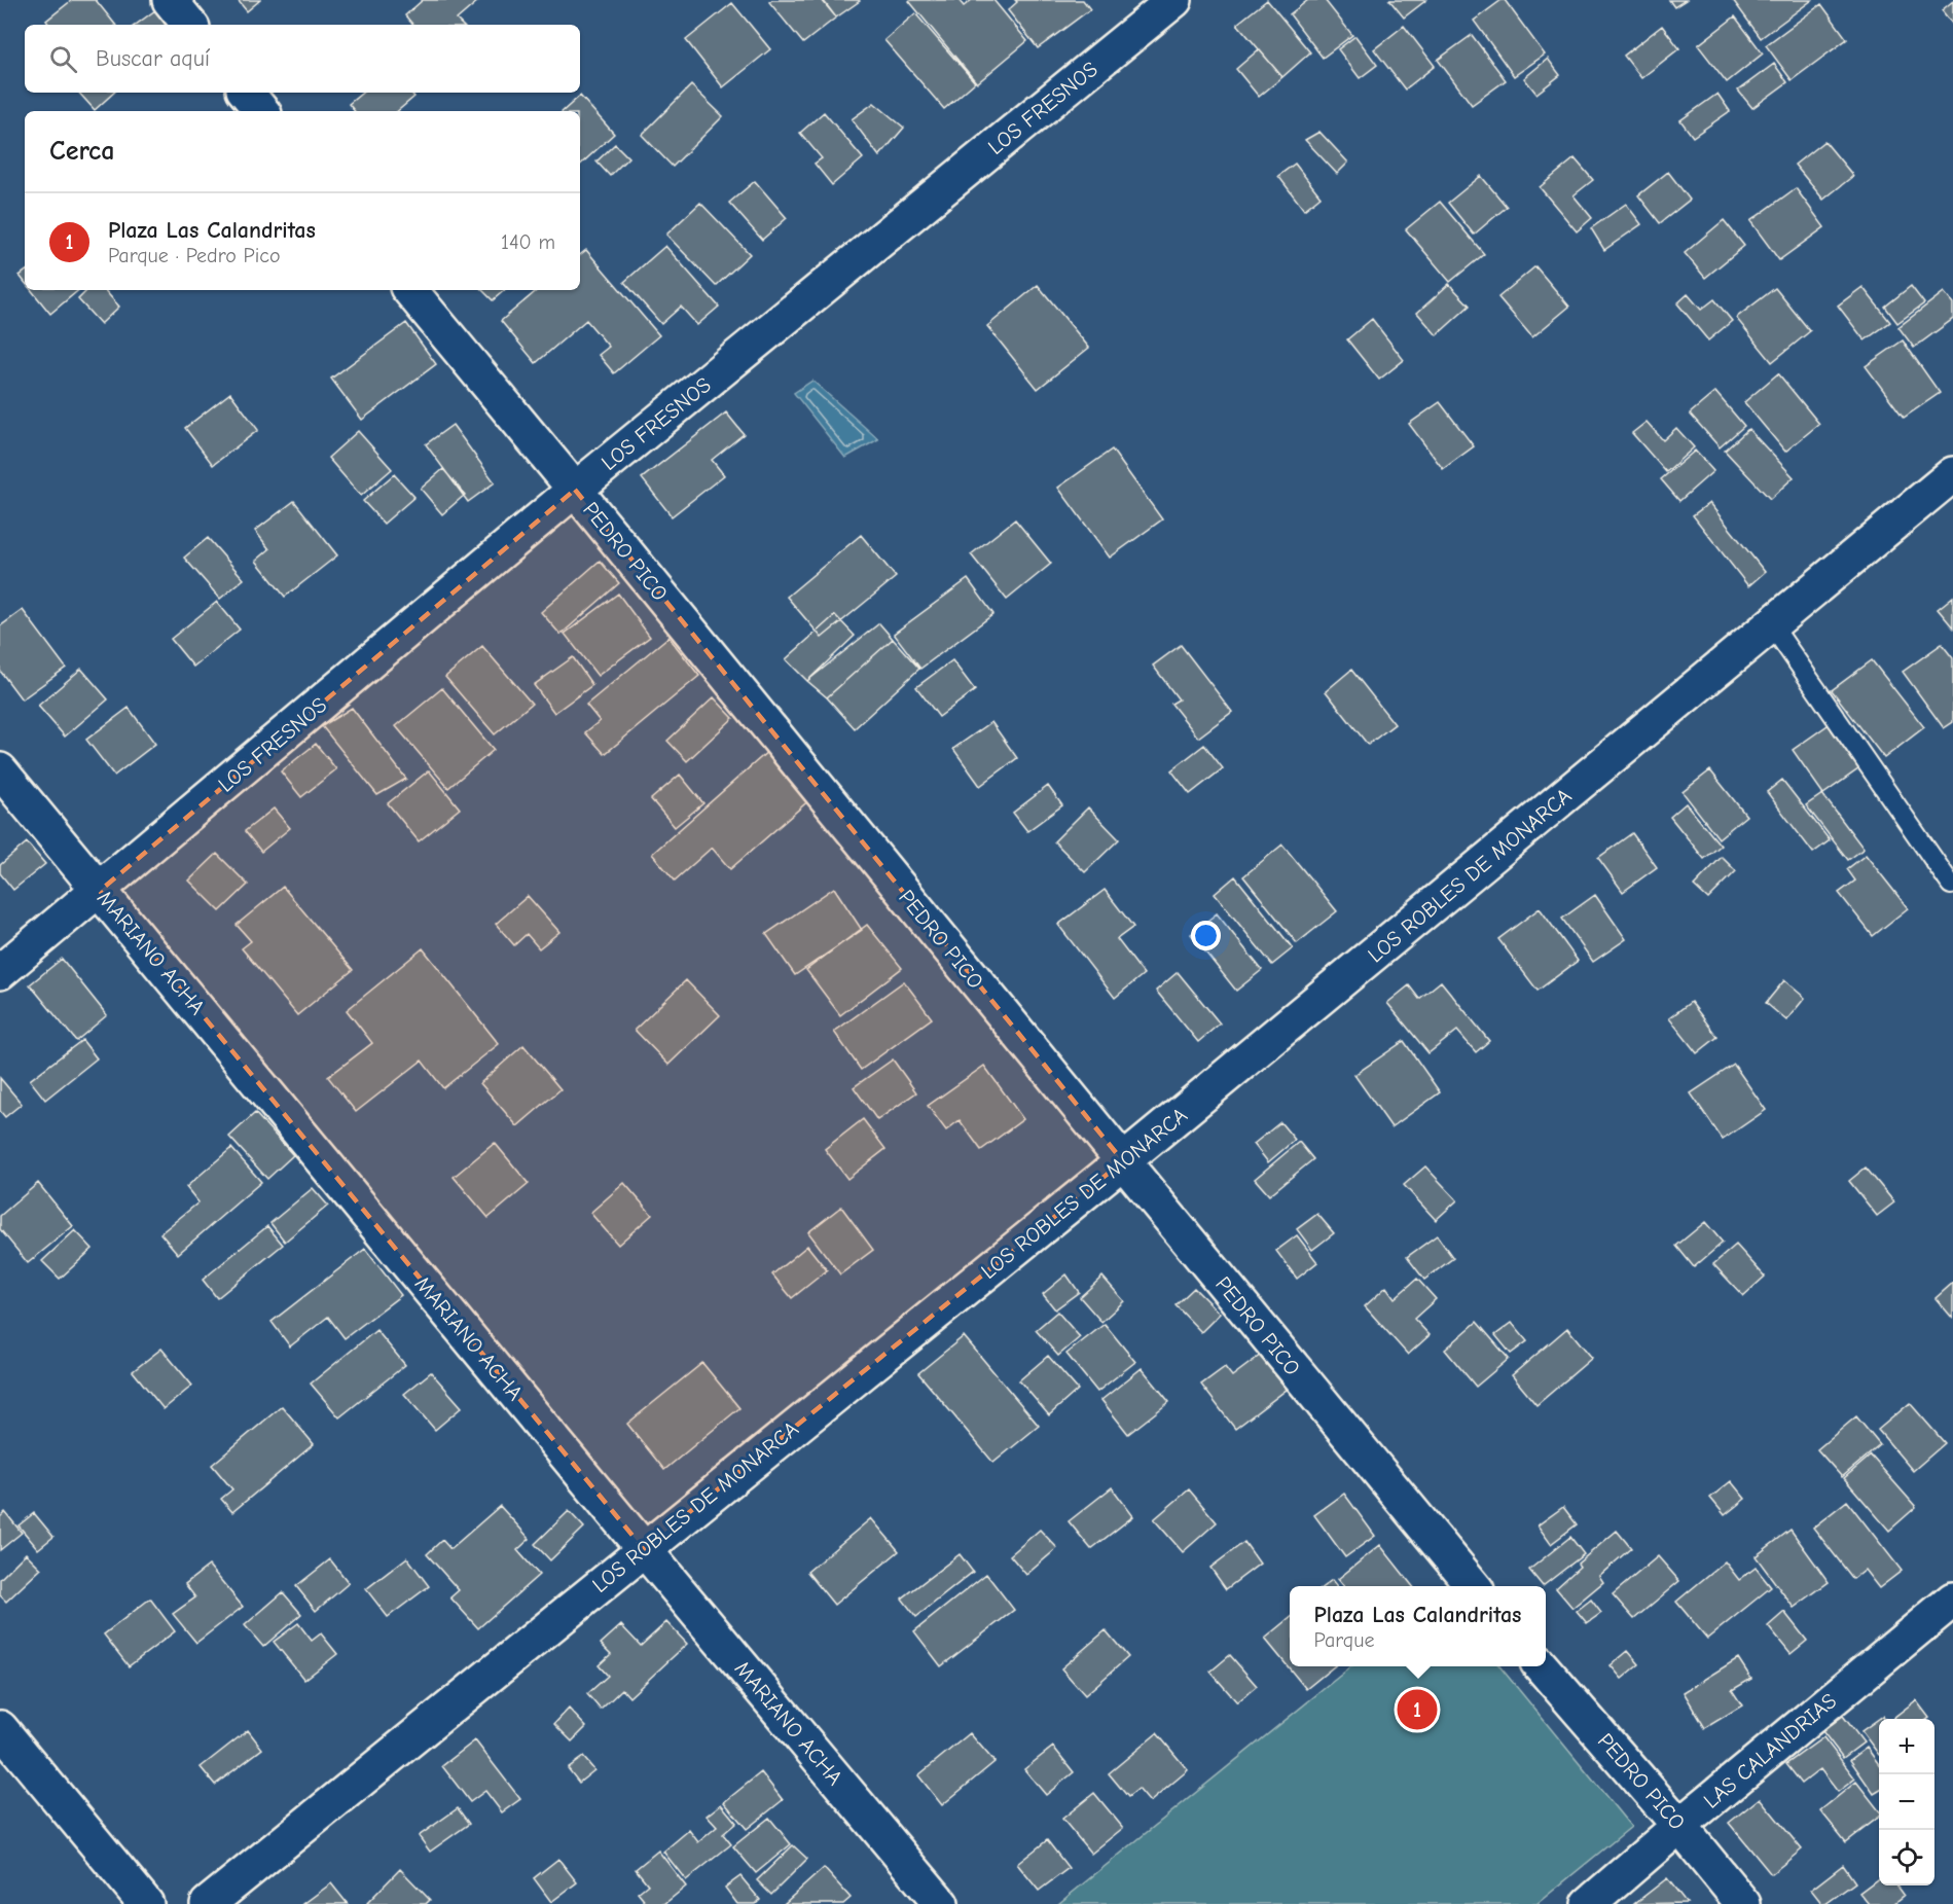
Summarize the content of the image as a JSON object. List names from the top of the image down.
{
  "streets": {
    "street": [
      "LOS FRESNOS",
      "PEDRO PICO",
      "LOS ROBLES DE MONARCA",
      "MARIANO ACHA",
      "LAS CALANDRIAS"
    ]
  },
  "crossings": [
    ["LOS FRESNOS", "PEDRO PICO"],
    ["LOS FRESNOS", "MARIANO ACHA"],
    ["PEDRO PICO", "LOS ROBLES DE MONARCA"],
    ["PEDRO PICO", "LAS CALANDRIAS"],
    ["LOS ROBLES DE MONARCA", "MARIANO ACHA"]
  ],
  "page": {
    "search": "Buscar aquí",
    "heading": "Cerca",
    "list": [
      {
        "mark": "1",
        "name": "Plaza Las Calandritas",
        "note": "Parque · Pedro Pico",
        "value": "140 m"
      }
    ],
    "popup": ["Plaza Las Calandritas", "Parque"],
    "pins": "1",
    "map_buttons": ["+", "−"]
  }
}
